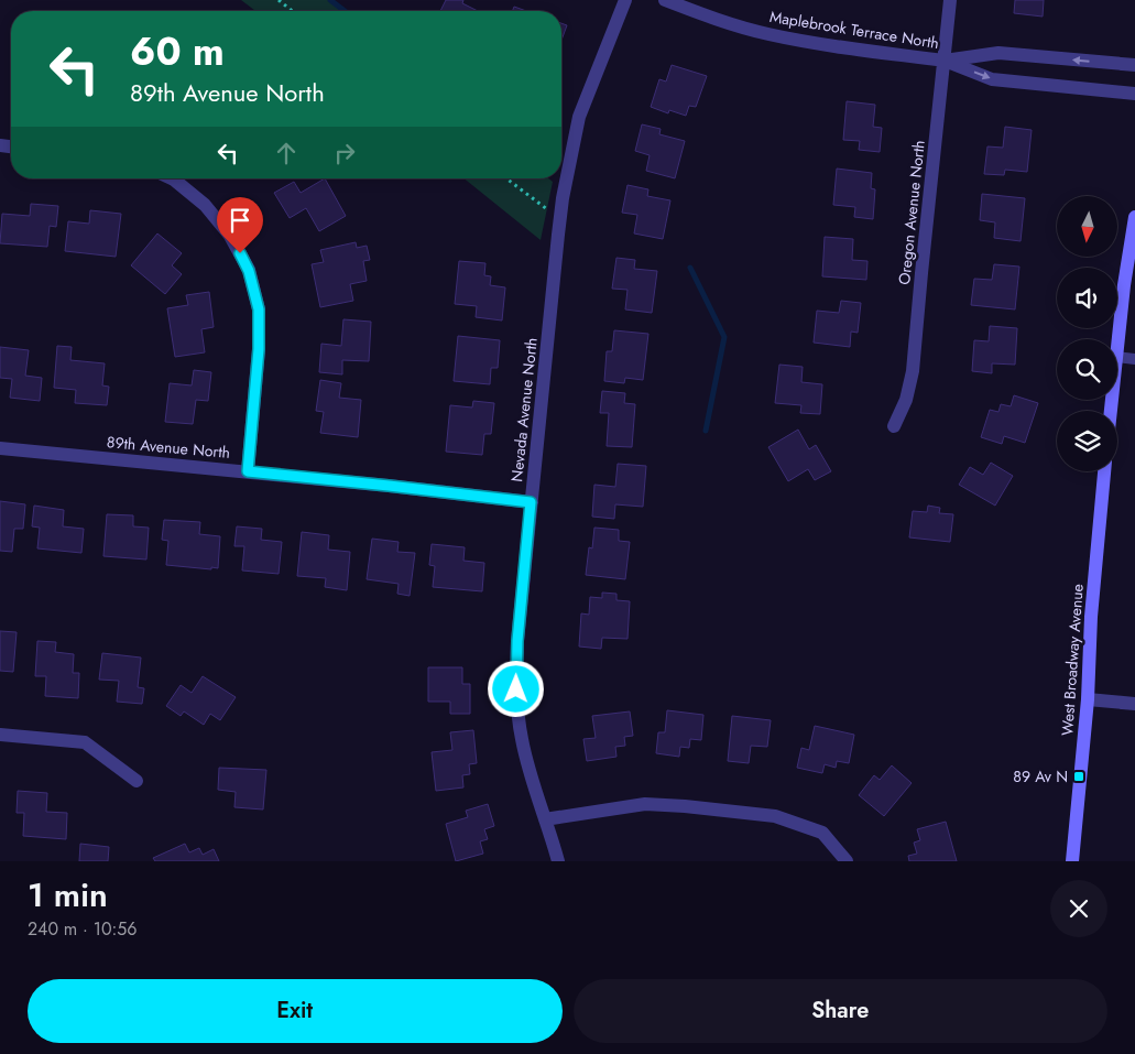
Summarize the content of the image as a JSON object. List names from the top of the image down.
{
  "streets": {
    "main road": ["West Broadway Avenue"],
    "street": [
      "Maplebrook Terrace North",
      "Oregon Avenue North",
      "Nevada Avenue North",
      "89th Avenue North"
    ]
  },
  "crossings": [
    ["Maplebrook Terrace North", "Oregon Avenue North"],
    ["Nevada Avenue North", "89th Avenue North"]
  ],
  "places": {
    "transit": ["89 Av N"]
  },
  "north": "bottom",
  "page": {
    "turn": ["60 m", "89th Avenue North"],
    "heading": ["1 min", "240 m · 10:56"],
    "buttons": ["Exit", "Share"]
  }
}
